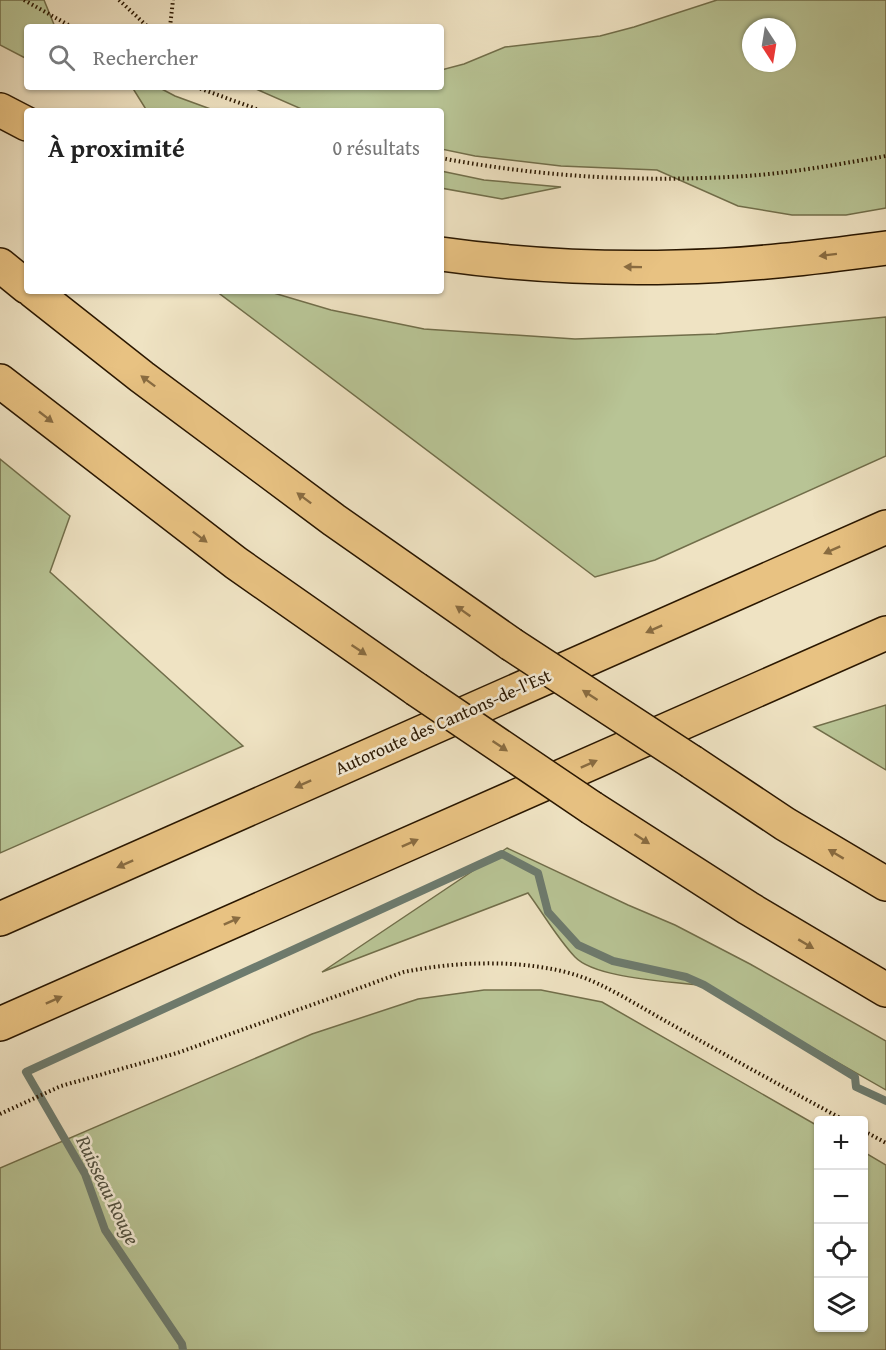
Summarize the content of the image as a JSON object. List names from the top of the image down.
{
  "streets": {
    "highway": ["Autoroute des Cantons-de-l'Est"]
  },
  "water": ["Ruisseau Rouge"],
  "north": "bottom",
  "page": {
    "search": "Rechercher",
    "heading": ["À proximité", "0 résultats"],
    "map_buttons": ["+", "−"]
  }
}
